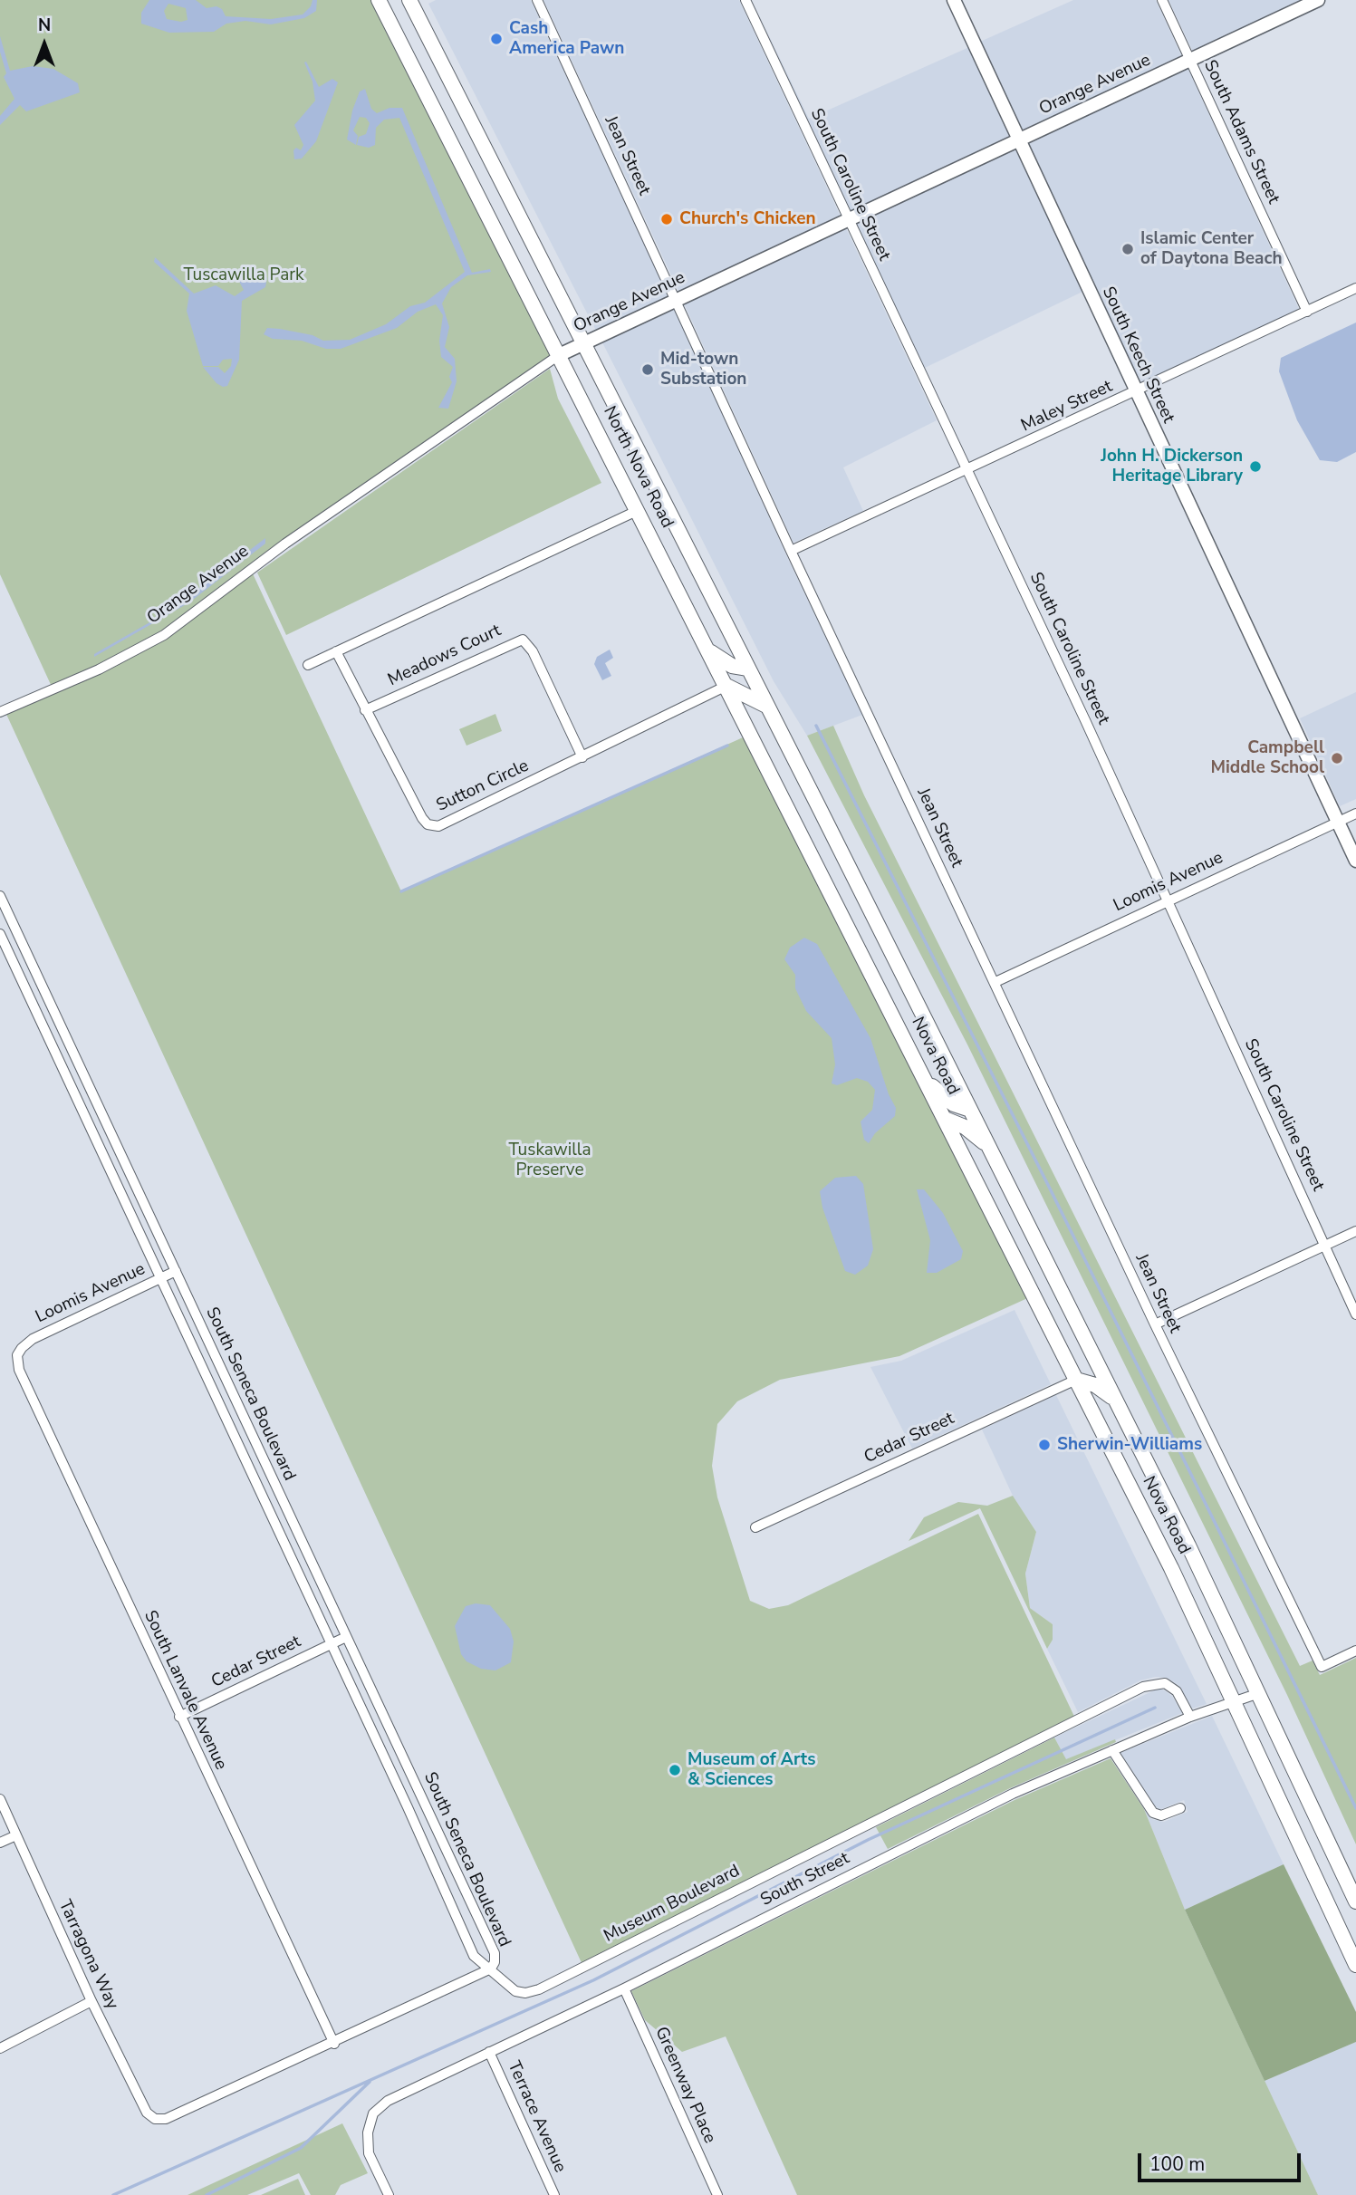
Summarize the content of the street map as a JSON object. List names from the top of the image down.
{
  "streets": {
    "main road": ["North Nova Road", "Nova Road"],
    "street": [
      "Orange Avenue",
      "South Adams Street",
      "Jean Street",
      "South Caroline Street",
      "South Keech Street",
      "Maley Street",
      "Meadows Court",
      "Sutton Circle",
      "Loomis Avenue",
      "South Seneca Boulevard",
      "Cedar Street",
      "South Lanvale Avenue",
      "South Street",
      "Museum Boulevard",
      "Tarragona Way",
      "Greenway Place",
      "Terrace Avenue"
    ]
  },
  "crossings": [
    ["Orange Avenue", "South Adams Street"],
    ["Orange Avenue", "Jean Street"],
    ["Orange Avenue", "South Caroline Street"],
    ["Orange Avenue", "South Keech Street"],
    ["Orange Avenue", "North Nova Road"],
    ["South Adams Street", "Maley Street"],
    ["Jean Street", "Maley Street"],
    ["Jean Street", "Loomis Avenue"],
    ["South Caroline Street", "Maley Street"],
    ["South Caroline Street", "Loomis Avenue"],
    ["South Keech Street", "Maley Street"],
    ["South Keech Street", "Loomis Avenue"],
    ["North Nova Road", "Sutton Circle"],
    ["North Nova Road", "Nova Road"],
    ["Meadows Court", "Sutton Circle"],
    ["Loomis Avenue", "South Seneca Boulevard"],
    ["Loomis Avenue", "South Lanvale Avenue"],
    ["Nova Road", "Cedar Street"],
    ["Nova Road", "South Street"],
    ["South Seneca Boulevard", "Cedar Street"],
    ["South Seneca Boulevard", "Museum Boulevard"],
    ["Cedar Street", "South Lanvale Avenue"],
    ["South Lanvale Avenue", "Tarragona Way"],
    ["South Street", "Museum Boulevard"],
    ["South Street", "Greenway Place"],
    ["South Street", "Terrace Avenue"]
  ],
  "parks": ["Tuscawilla Park", "Tuskawilla Preserve"],
  "places": [
    "Cash America Pawn",
    "Church's Chicken",
    "Islamic Center of Daytona Beach",
    "Mid-town Substation",
    "John H. Dickerson Heritage Library",
    "Campbell Middle School",
    "Sherwin-Williams",
    "Museum of Arts & Sciences"
  ],
  "scale_bar": "100 m",
  "north": "top"
}
